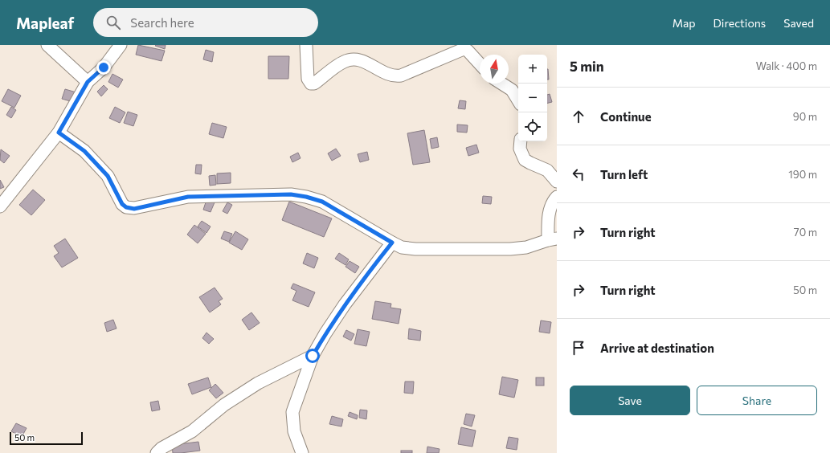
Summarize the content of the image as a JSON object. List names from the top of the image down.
{
  "scale_bar": "50 m",
  "north": "top",
  "page": {
    "header": "Mapleaf",
    "search": "Search here",
    "nav": ["Map", "Directions", "Saved"],
    "heading": ["5 min", "Walk · 400 m"],
    "map_buttons": ["+", "−"],
    "list": [
      ["Continue", "90 m"],
      ["Turn left", "190 m"],
      ["Turn right", "70 m"],
      ["Turn right", "50 m"],
      "Arrive at destination"
    ],
    "buttons": ["Save", "Share"],
    "scale": "50 m"
  }
}
